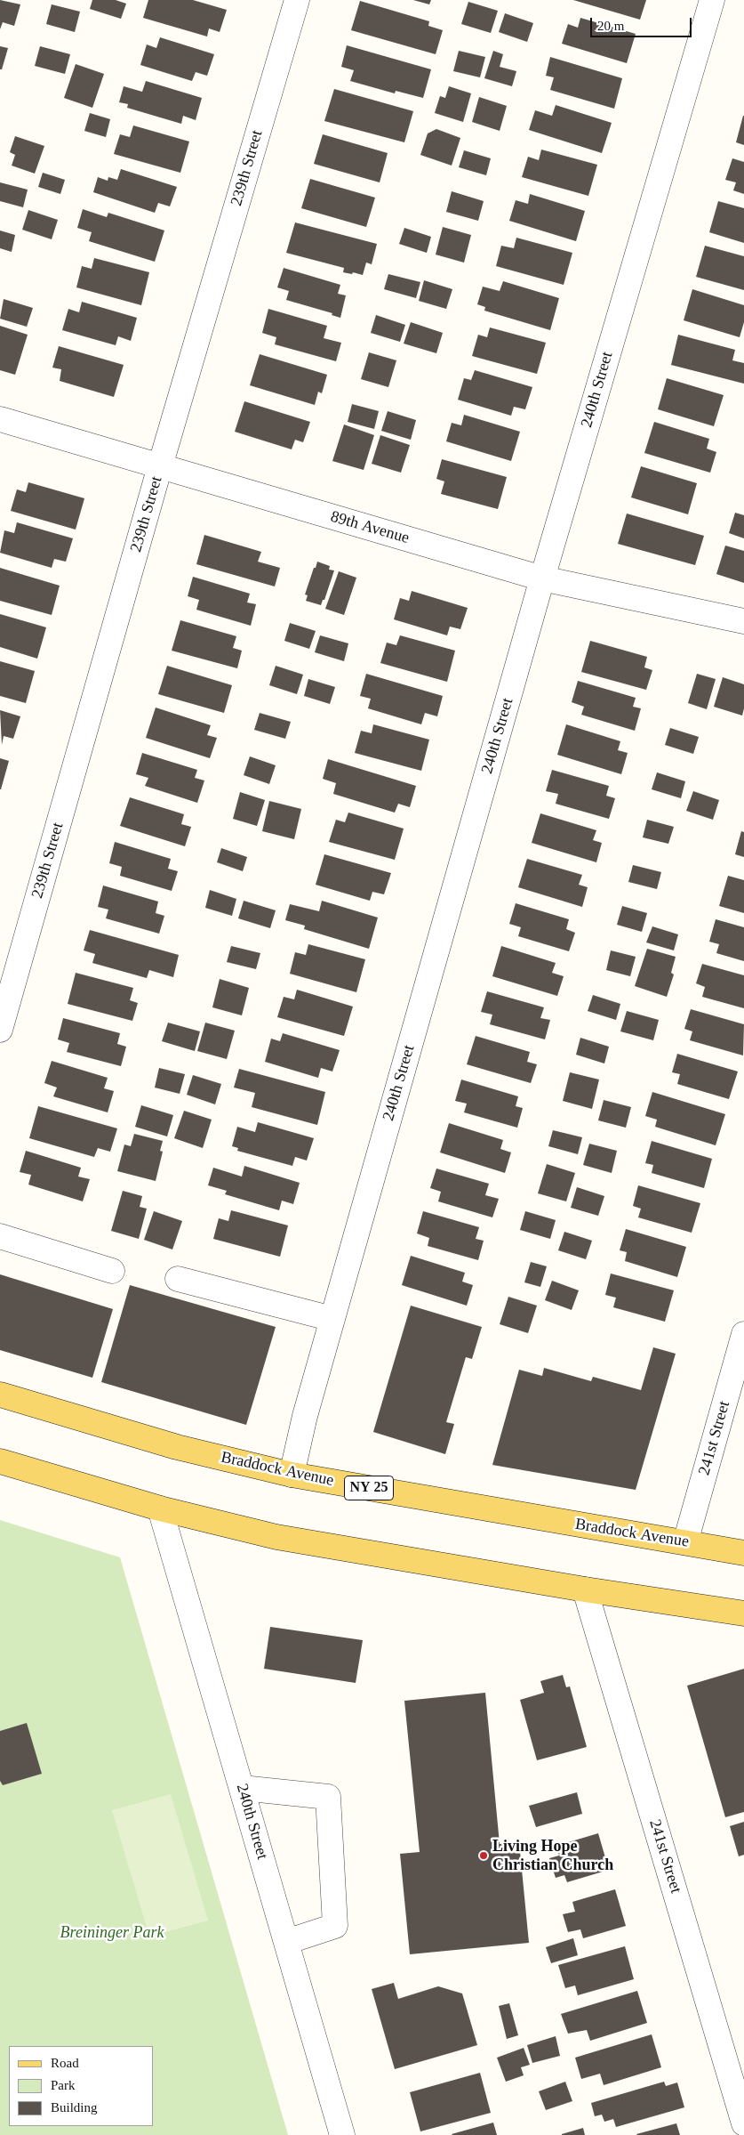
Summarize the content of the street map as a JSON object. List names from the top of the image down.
{
  "streets": {
    "main road": ["Braddock Avenue", "NY 25"],
    "street": [
      "239th Street",
      "240th Street",
      "89th Avenue",
      "241st Street"
    ]
  },
  "crossings": [
    ["239th Street", "89th Avenue"],
    ["240th Street", "89th Avenue"],
    ["240th Street", "Braddock Avenue"],
    ["241st Street", "Braddock Avenue"]
  ],
  "parks": ["Breininger Park"],
  "places": ["Living Hope Christian Church"],
  "legend": ["Road", "Park", "Building"],
  "scale_bar": "20 m"
}
